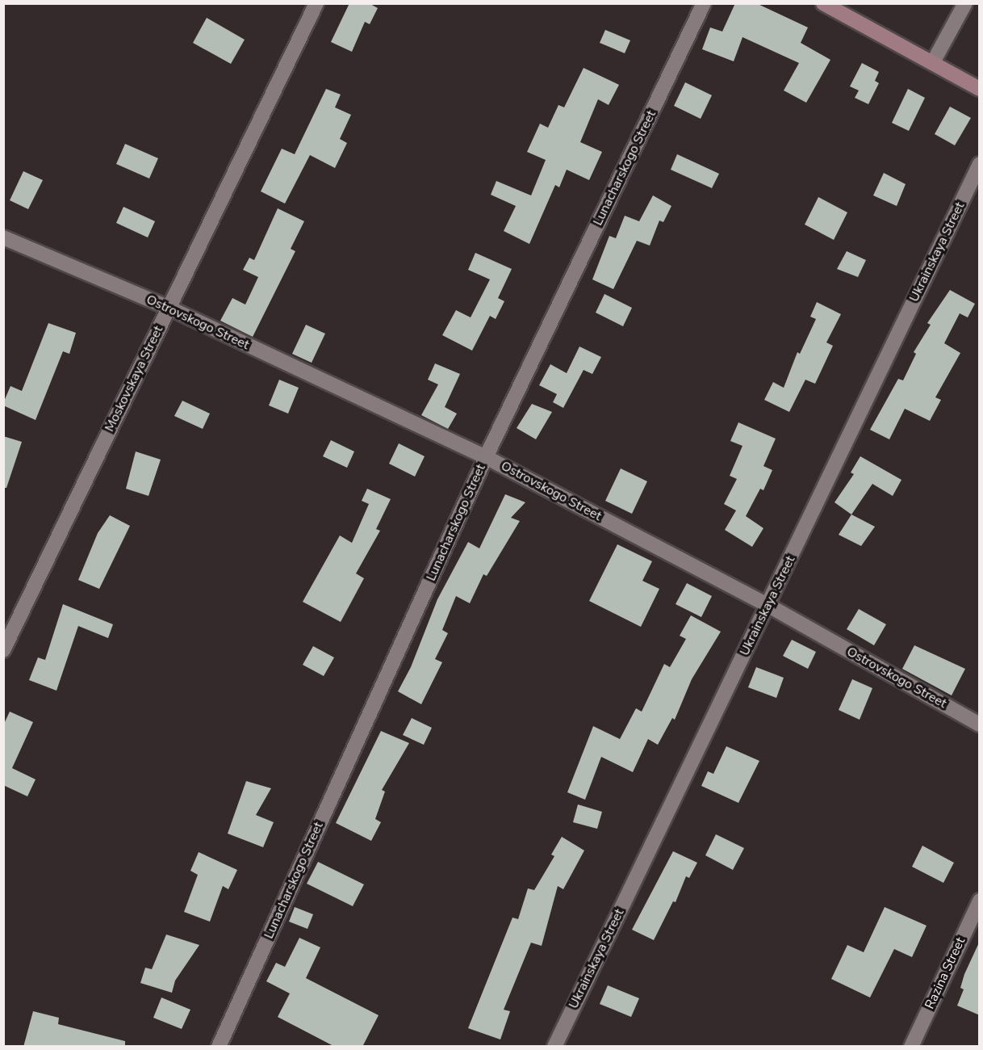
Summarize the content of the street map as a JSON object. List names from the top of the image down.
{
  "streets": {
    "street": [
      "Lunacharskogo Street",
      "Ukrainskaya Street",
      "Ostrovskogo Street",
      "Moskovskaya Street",
      "Razina Street"
    ]
  },
  "crossings": [
    ["Lunacharskogo Street", "Ostrovskogo Street"],
    ["Ukrainskaya Street", "Ostrovskogo Street"],
    ["Ostrovskogo Street", "Moskovskaya Street"]
  ]
}
